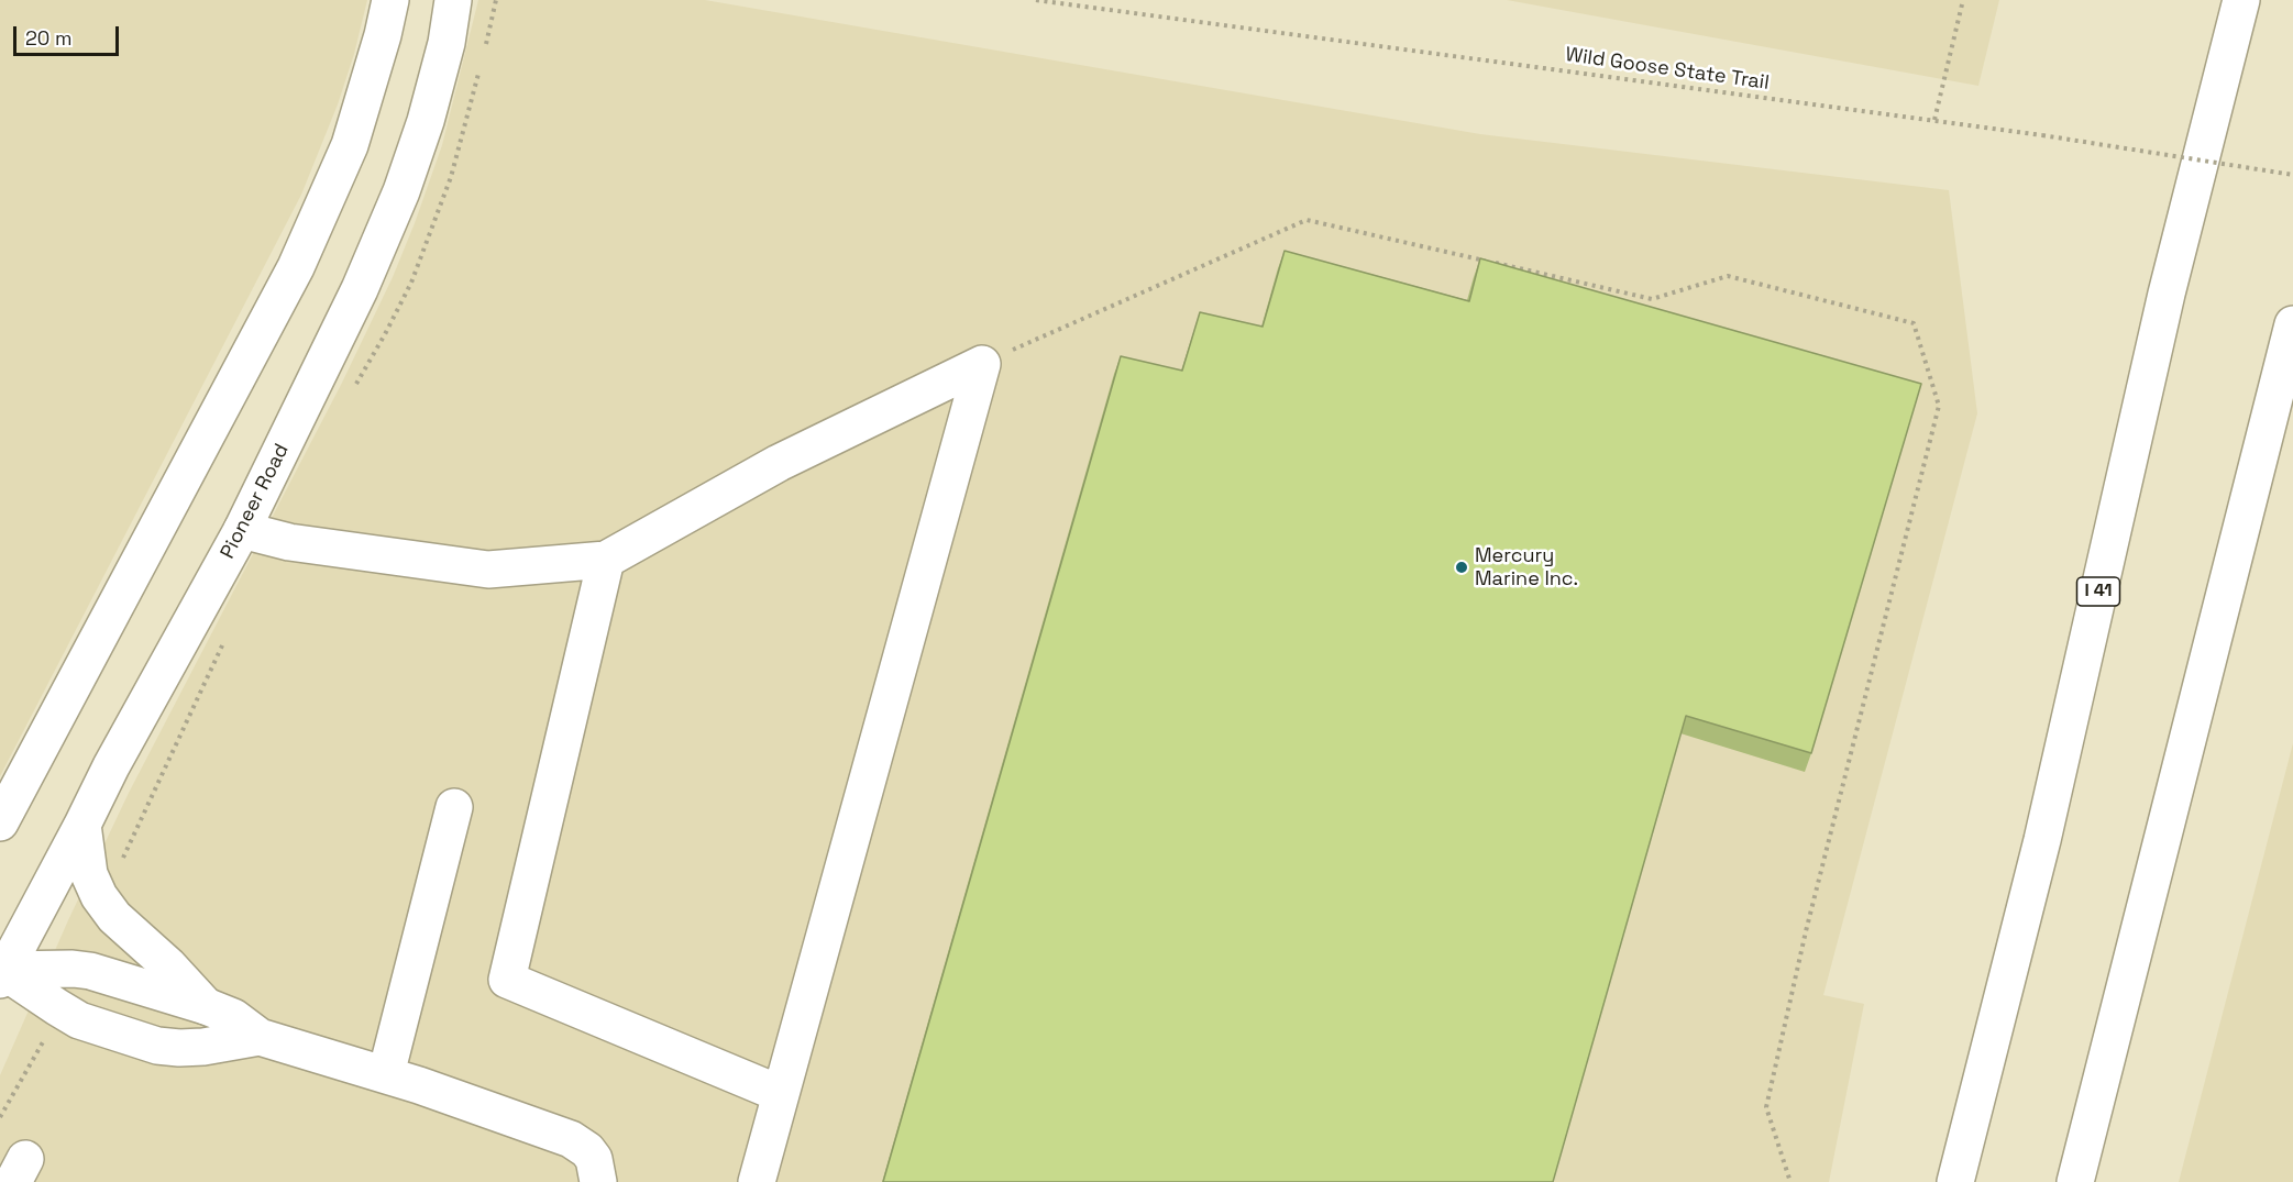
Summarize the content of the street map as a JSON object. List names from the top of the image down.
{
  "streets": {
    "main road": ["Pioneer Road", "I 41"],
    "path": ["Wild Goose State Trail"]
  },
  "places": ["Mercury Marine Inc."],
  "scale_bar": "20 m"
}
